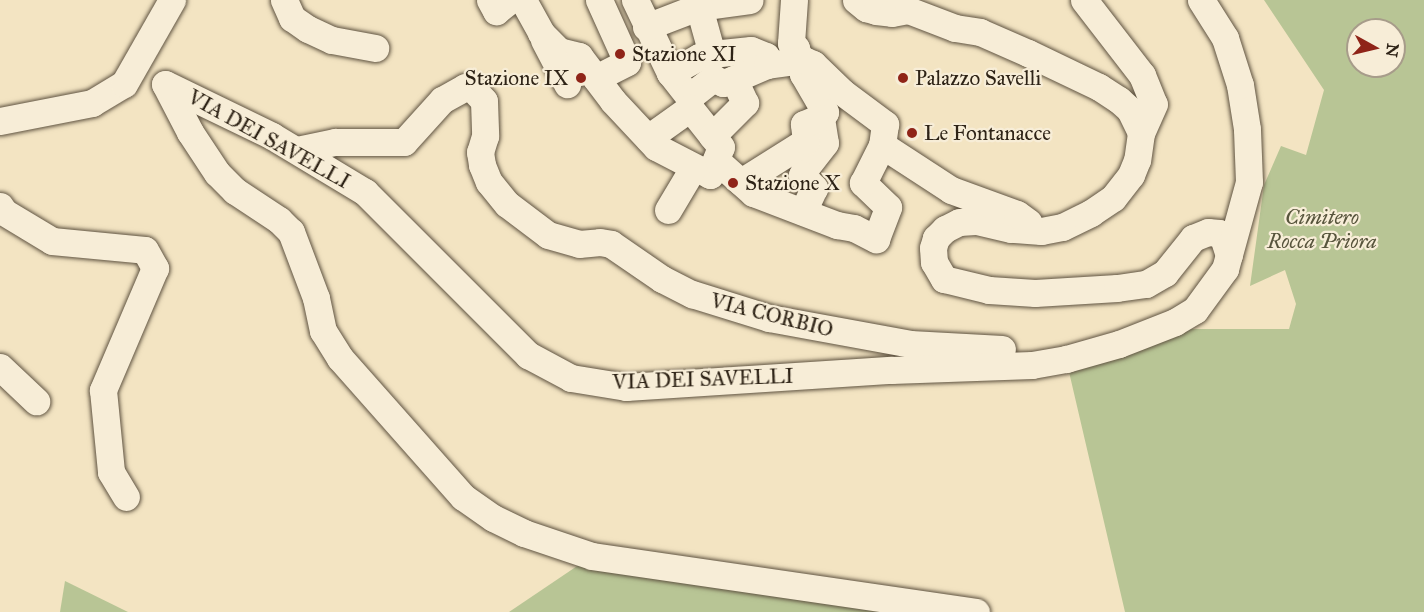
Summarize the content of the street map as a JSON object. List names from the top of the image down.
{
  "streets": {
    "street": ["VIA DEI SAVELLI", "VIA CORBIO"]
  },
  "crossings": [
    ["VIA DEI SAVELLI", "VIA CORBIO"]
  ],
  "parks": ["Cimitero Rocca Priora"],
  "places": [
    "Stazione XI",
    "Stazione IX",
    "Palazzo Savelli",
    "Le Fontanacce",
    "Stazione X"
  ],
  "north": "right"
}
